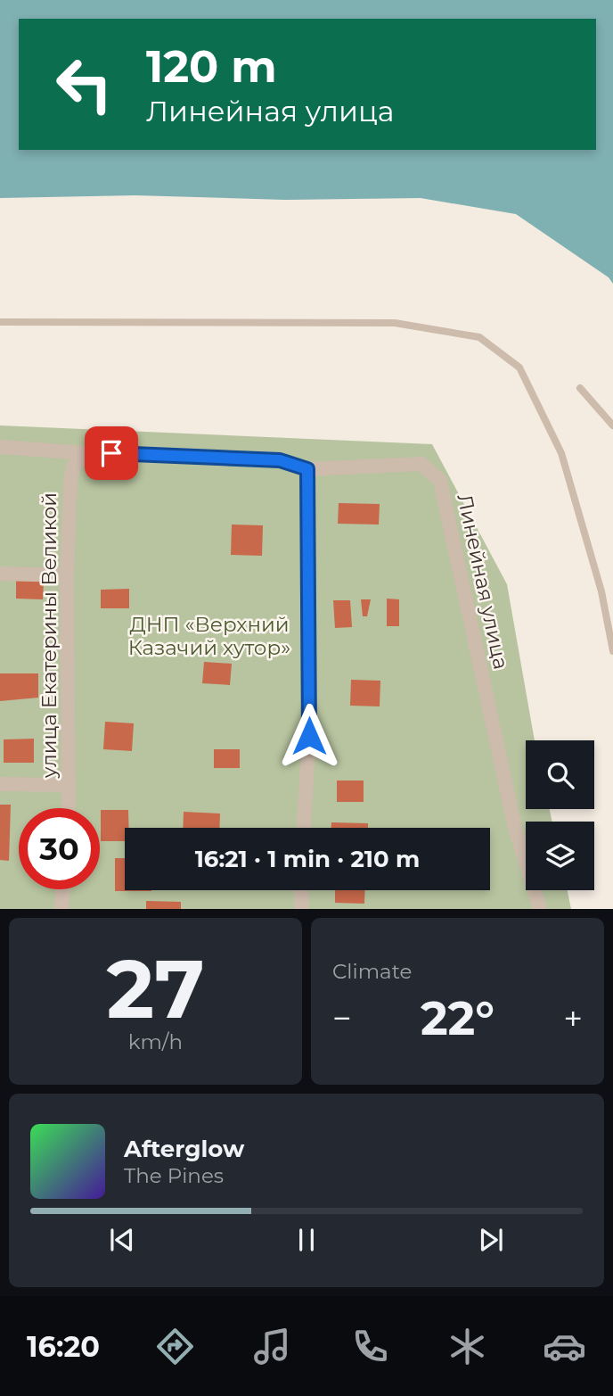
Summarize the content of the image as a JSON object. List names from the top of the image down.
{
  "streets": {
    "street": ["Линейная улица", "улица Екатерины Великой"]
  },
  "crossings": [
    ["Линейная улица", "улица Екатерины Великой"]
  ],
  "parks": ["ДНП «Верхний Казачий хутор»"],
  "page": {
    "turn": ["120 m", "Линейная улица"],
    "limit": "30",
    "trip": "16:21 · 1 min · 210 m",
    "tile": [
      ["27", "km/h"],
      "Climate"
    ],
    "heat": ["−", "22°", "+"],
    "song": ["Afterglow", "The Pines"],
    "tabs": "16:20"
  }
}
